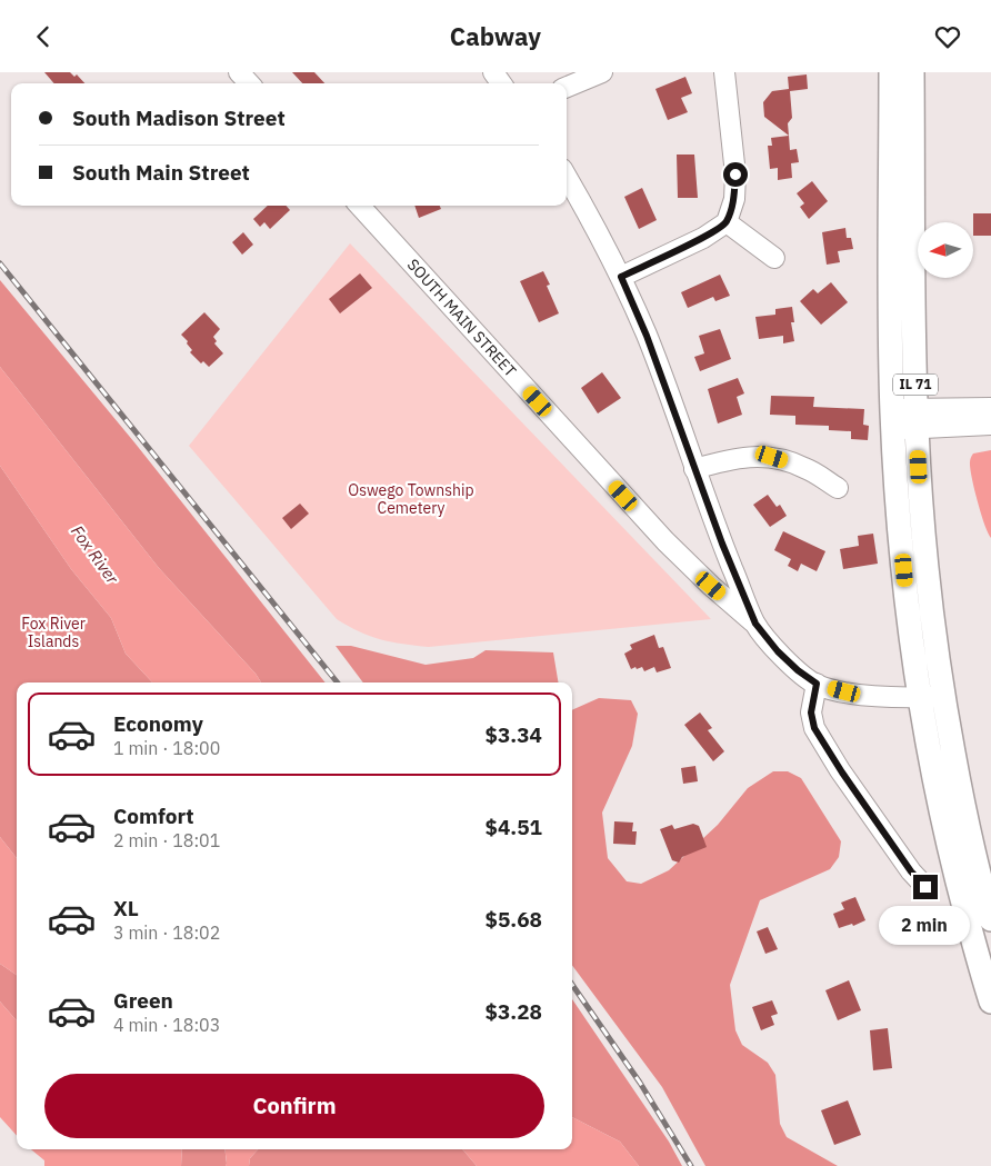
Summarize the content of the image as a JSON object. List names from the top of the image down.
{
  "streets": {
    "main road": ["IL 71"],
    "street": ["SOUTH MAIN STREET"]
  },
  "water": ["Fox River"],
  "parks": ["Oswego Township Cemetery", "Fox River Islands"],
  "north": "left",
  "page": {
    "header": "Cabway",
    "banner": ["South Madison Street", "South Main Street"],
    "list": [
      {
        "name": "Economy",
        "note": "1 min · 18:00",
        "value": "$3.34"
      },
      {
        "name": "Comfort",
        "note": "2 min · 18:01",
        "value": "$4.51"
      },
      {
        "name": "XL",
        "note": "3 min · 18:02",
        "value": "$5.68"
      },
      {
        "name": "Green",
        "note": "4 min · 18:03",
        "value": "$3.28"
      }
    ],
    "bubble": "2 min",
    "buttons": "Confirm"
  }
}
